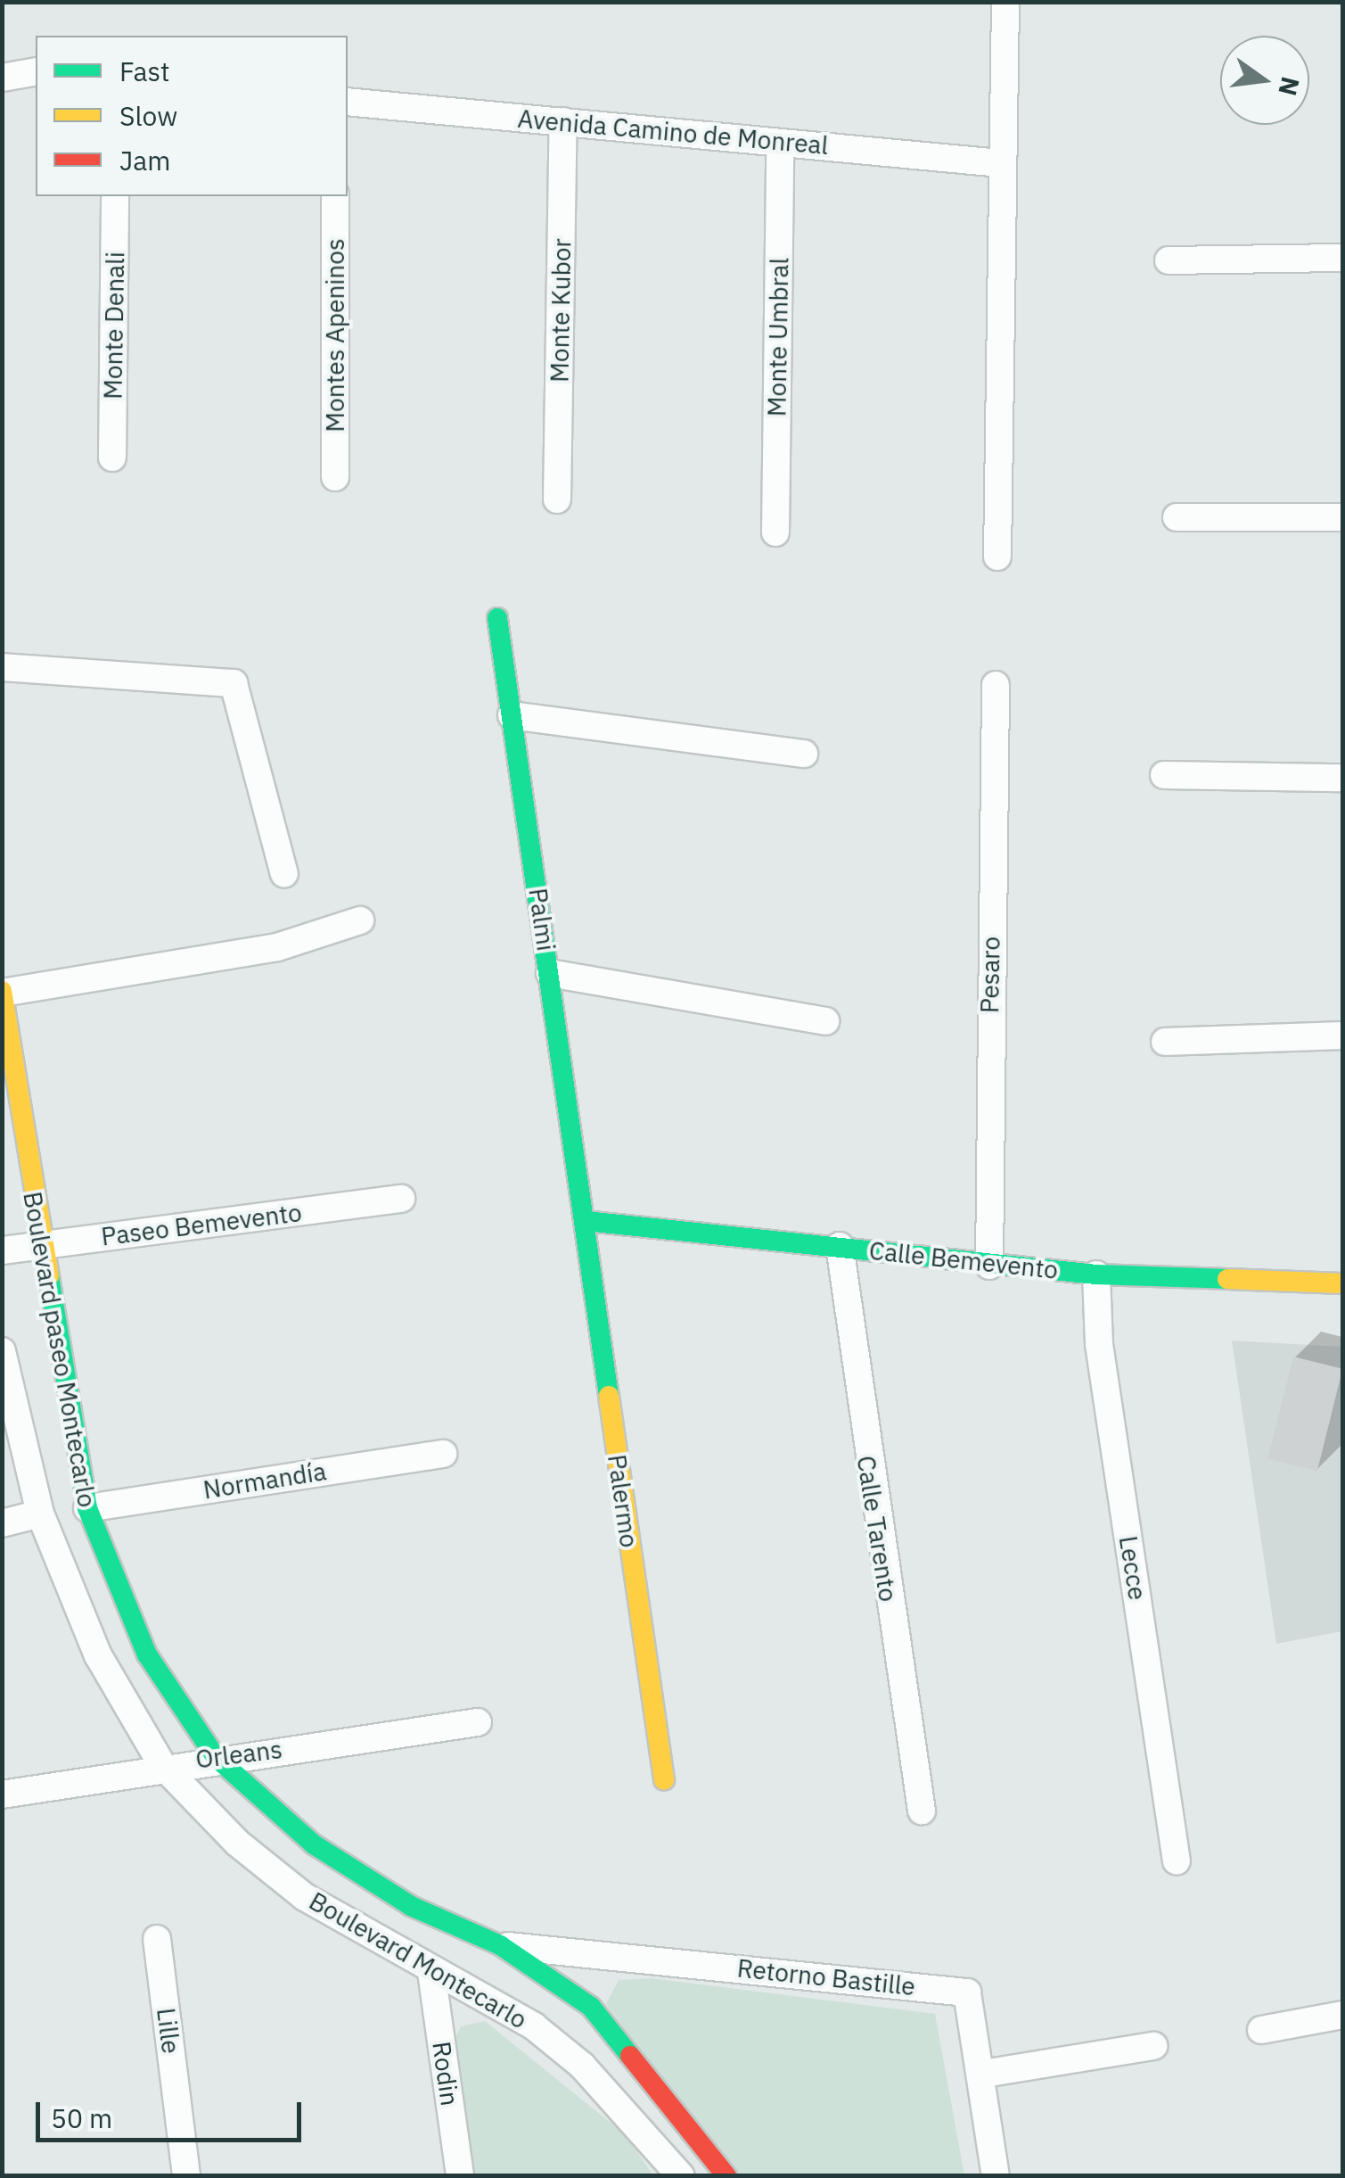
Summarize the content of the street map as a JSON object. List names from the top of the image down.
{
  "streets": {
    "street": [
      "Avenida Camino de Monreal",
      "Monte Kubor",
      "Monte Denali",
      "Montes Apeninos",
      "Monte Umbral",
      "Palmi",
      "Pesaro",
      "Paseo Bemevento",
      "Calle Bemevento",
      "Boulevard paseo Montecarlo",
      "Normandía",
      "Palermo",
      "Calle Tarento",
      "Lecce",
      "Orleans",
      "Boulevard Montecarlo",
      "Retorno Bastille",
      "Lille",
      "Rodin"
    ]
  },
  "crossings": [
    ["Avenida Camino de Monreal", "Monte Kubor"],
    ["Avenida Camino de Monreal", "Monte Umbral"],
    ["Palmi", "Calle Bemevento"],
    ["Palmi", "Palermo"],
    ["Pesaro", "Calle Bemevento"],
    ["Paseo Bemevento", "Boulevard paseo Montecarlo"],
    ["Calle Bemevento", "Palermo"],
    ["Calle Bemevento", "Calle Tarento"],
    ["Calle Bemevento", "Lecce"],
    ["Boulevard paseo Montecarlo", "Normandía"],
    ["Boulevard paseo Montecarlo", "Orleans"],
    ["Boulevard paseo Montecarlo", "Retorno Bastille"],
    ["Orleans", "Boulevard Montecarlo"],
    ["Boulevard Montecarlo", "Rodin"]
  ],
  "legend": ["Fast", "Slow", "Jam"],
  "scale_bar": "50 m",
  "north": "right"
}
